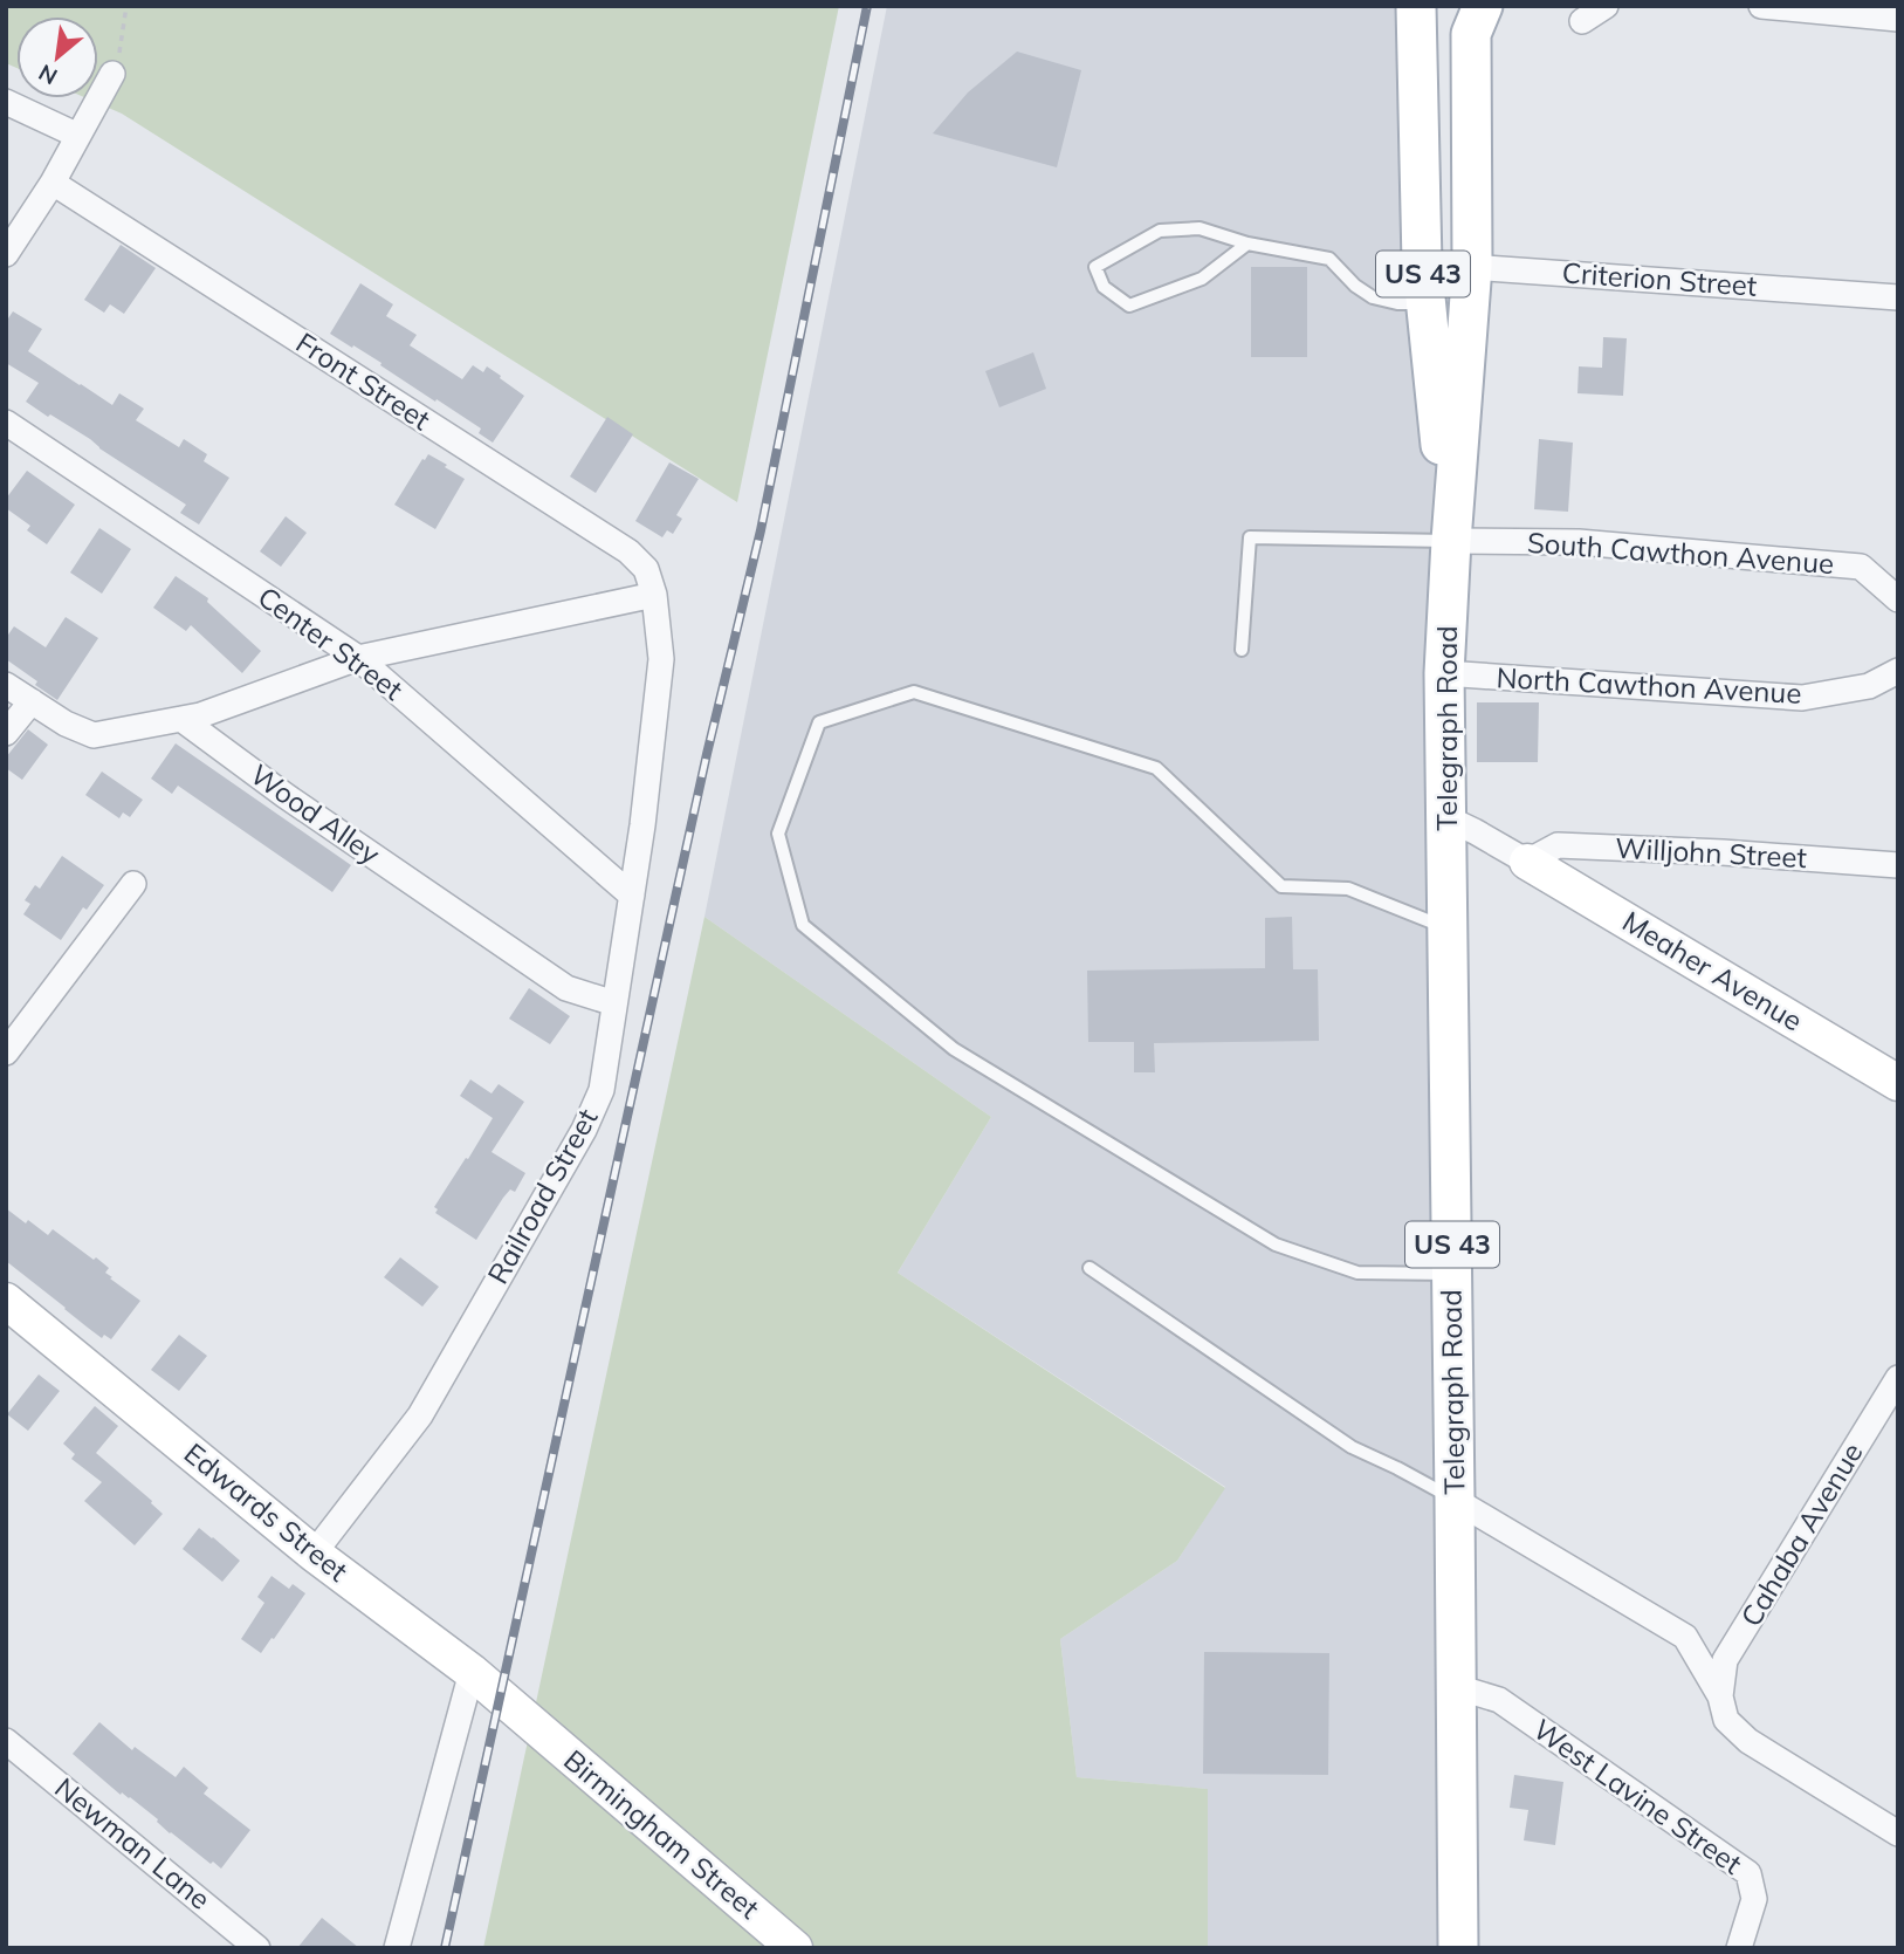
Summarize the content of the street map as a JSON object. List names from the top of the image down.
{
  "streets": {
    "main road": ["US 43", "Telegraph Road"],
    "street": [
      "Criterion Street",
      "Front Street",
      "South Cawthon Avenue",
      "Center Street",
      "North Cawthon Avenue",
      "Wood Alley",
      "Willjohn Street",
      "Meaher Avenue",
      "Railroad Street",
      "Edwards Street",
      "Cahaba Avenue",
      "West Lavine Street",
      "Birmingham Street",
      "Newman Lane"
    ]
  },
  "crossings": [
    ["Criterion Street", "Telegraph Road"],
    ["Front Street", "Railroad Street"],
    ["South Cawthon Avenue", "Telegraph Road"],
    ["Center Street", "Railroad Street"],
    ["North Cawthon Avenue", "Telegraph Road"],
    ["Telegraph Road", "West Lavine Street"],
    ["Wood Alley", "Railroad Street"],
    ["Willjohn Street", "Meaher Avenue"],
    ["Railroad Street", "Edwards Street"],
    ["Edwards Street", "Birmingham Street"]
  ],
  "north": "bottom left"
}
